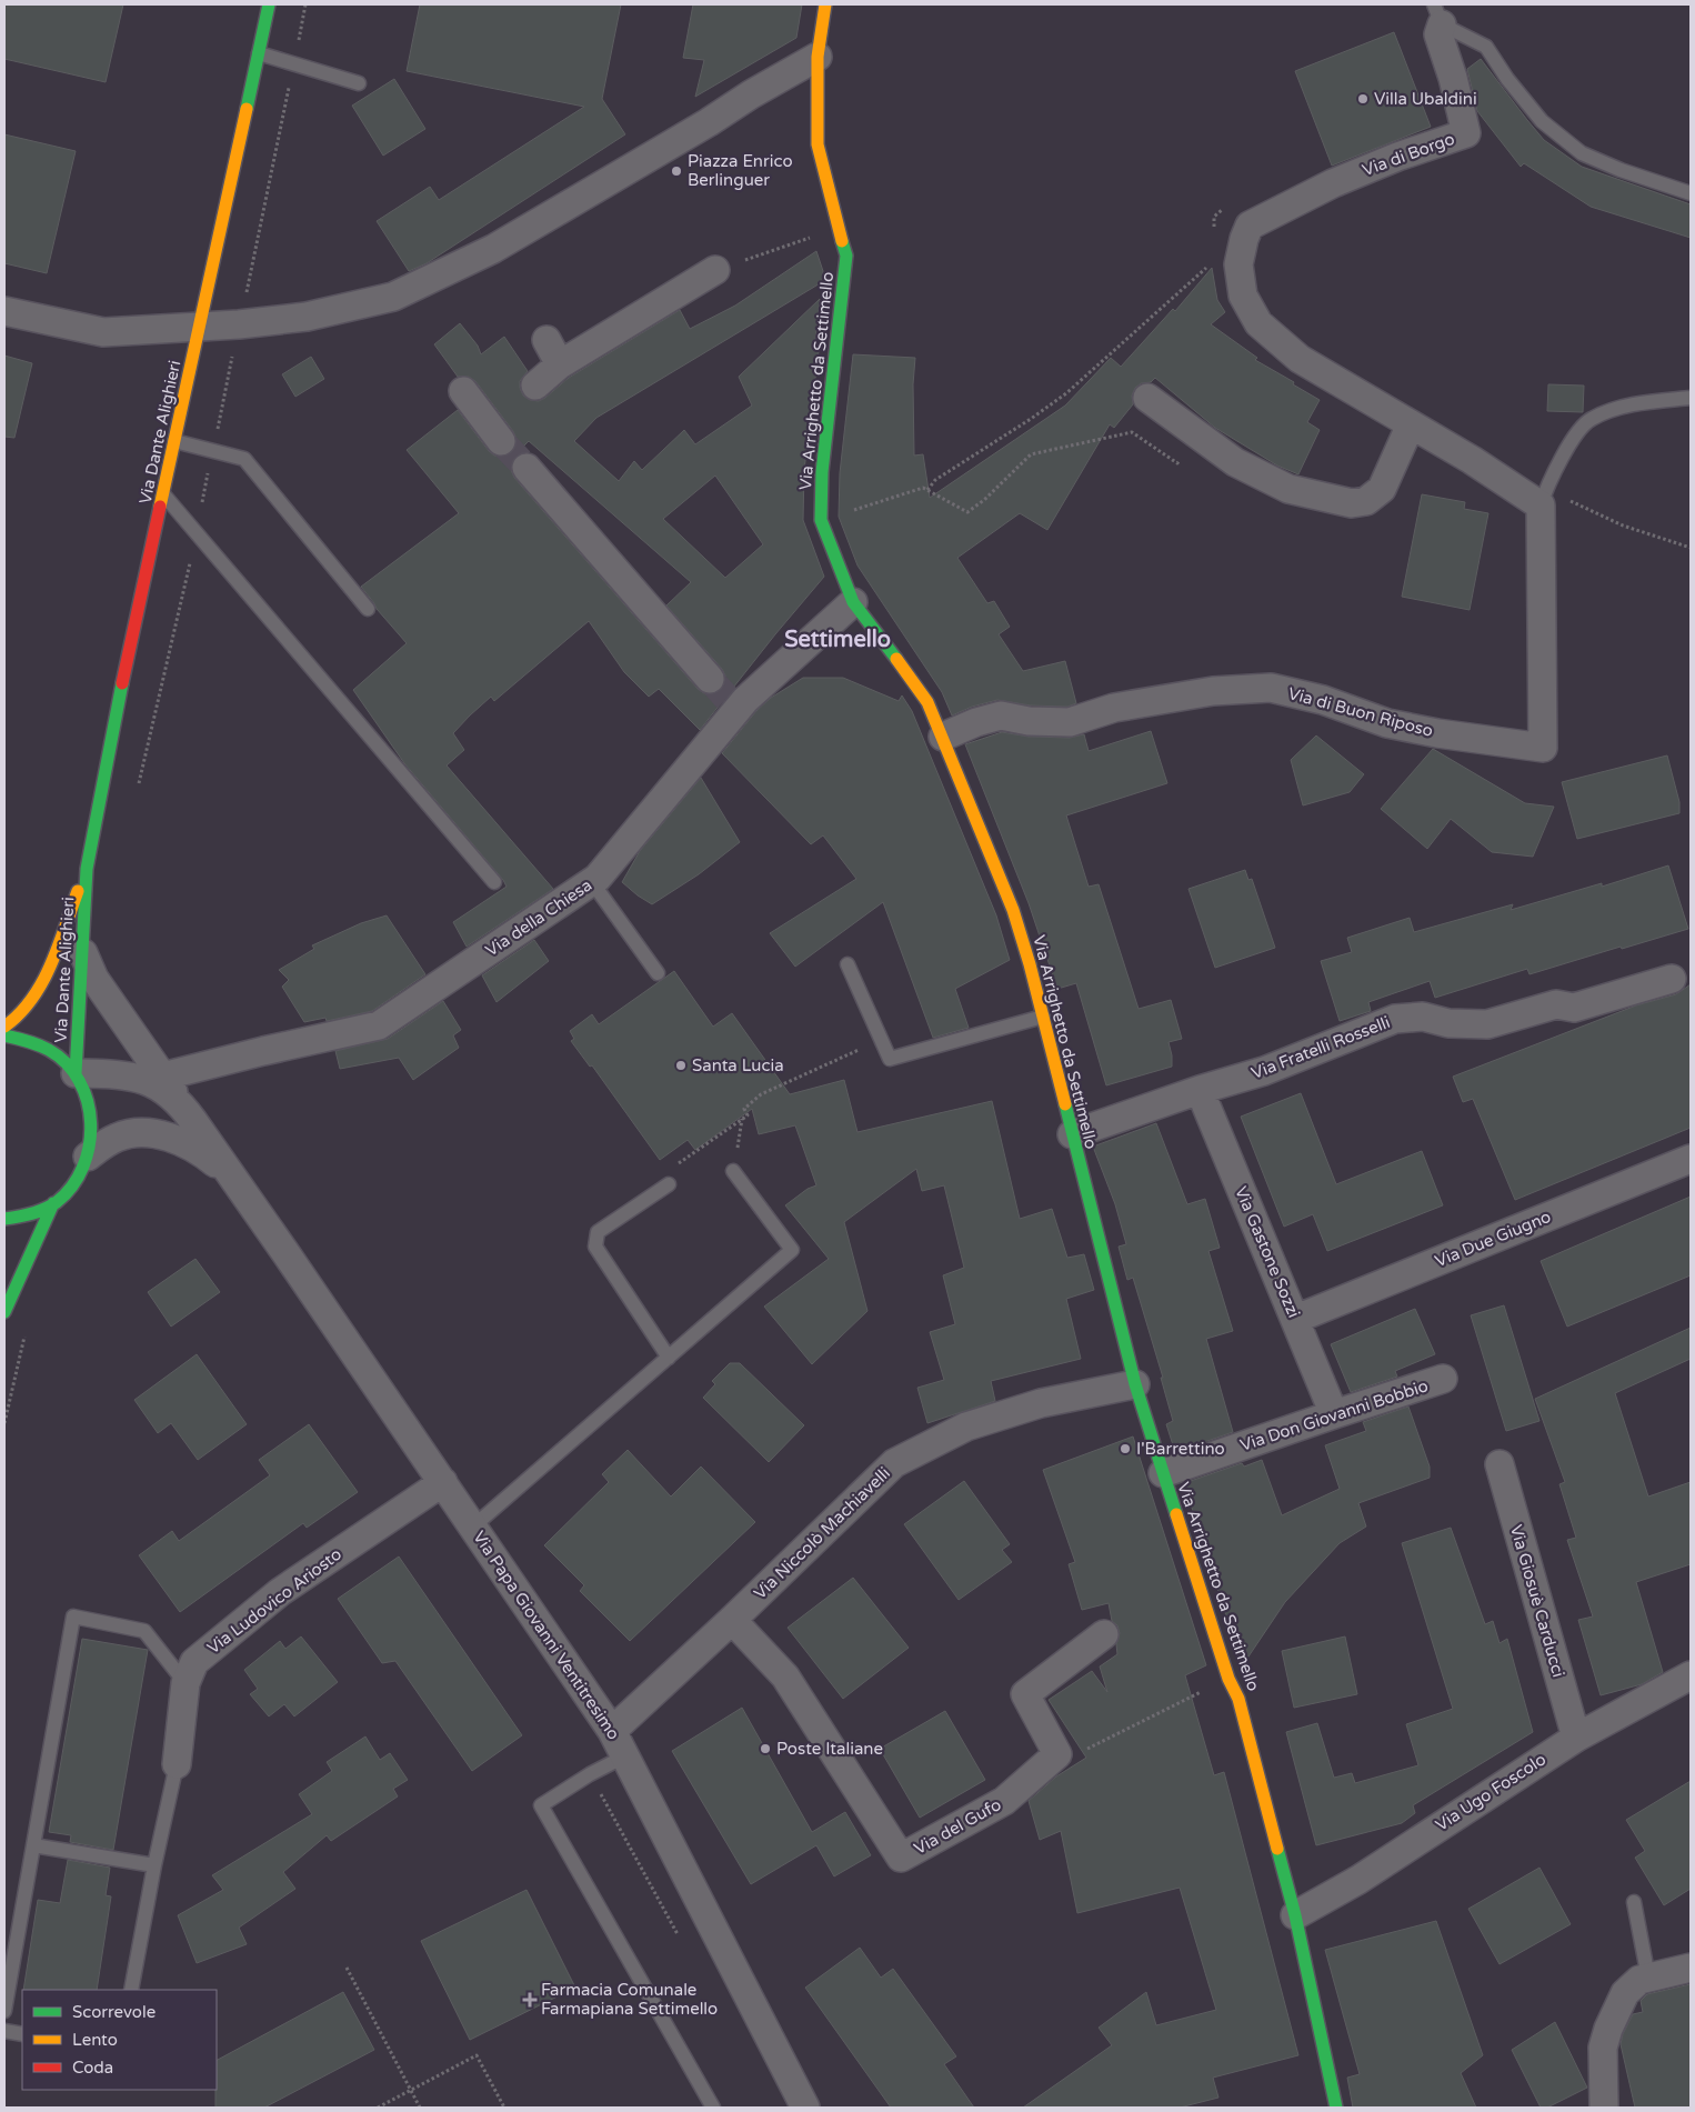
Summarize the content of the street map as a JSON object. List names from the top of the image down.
{
  "streets": {
    "street": [
      "Via di Borgo",
      "Via Arrighetto da Settimello",
      "Via Dante Alighieri",
      "Via di Buon Riposo",
      "Via della Chiesa",
      "Via Fratelli Rosselli",
      "Via Due Giugno",
      "Via Gastone Sozzi",
      "Via Don Giovanni Bobbio",
      "Via Niccolò Machiavelli",
      "Via Ludovico Ariosto",
      "Via Giosuè Carducci",
      "Via Papa Giovanni Ventitresimo",
      "Via Ugo Foscolo",
      "Via del Gufo"
    ]
  },
  "crossings": [
    ["Via Arrighetto da Settimello", "Via di Buon Riposo"],
    ["Via Arrighetto da Settimello", "Via della Chiesa"],
    ["Via Arrighetto da Settimello", "Via Fratelli Rosselli"],
    ["Via Arrighetto da Settimello", "Via Don Giovanni Bobbio"],
    ["Via Arrighetto da Settimello", "Via Niccolò Machiavelli"],
    ["Via Arrighetto da Settimello", "Via Ugo Foscolo"],
    ["Via Dante Alighieri", "Via Papa Giovanni Ventitresimo"],
    ["Via della Chiesa", "Via Papa Giovanni Ventitresimo"],
    ["Via Fratelli Rosselli", "Via Gastone Sozzi"],
    ["Via Due Giugno", "Via Gastone Sozzi"],
    ["Via Gastone Sozzi", "Via Don Giovanni Bobbio"],
    ["Via Niccolò Machiavelli", "Via Papa Giovanni Ventitresimo"],
    ["Via Niccolò Machiavelli", "Via del Gufo"],
    ["Via Ludovico Ariosto", "Via Papa Giovanni Ventitresimo"],
    ["Via Giosuè Carducci", "Via Ugo Foscolo"]
  ],
  "districts": ["Settimello"],
  "places": {
    "other": [
      "Villa Ubaldini",
      "Piazza Enrico Berlinguer",
      "Santa Lucia",
      "I'Barrettino",
      "Poste Italiane"
    ],
    "health": ["Farmacia Comunale Farmapiana Settimello"]
  },
  "legend": ["Scorrevole", "Lento", "Coda"]
}
